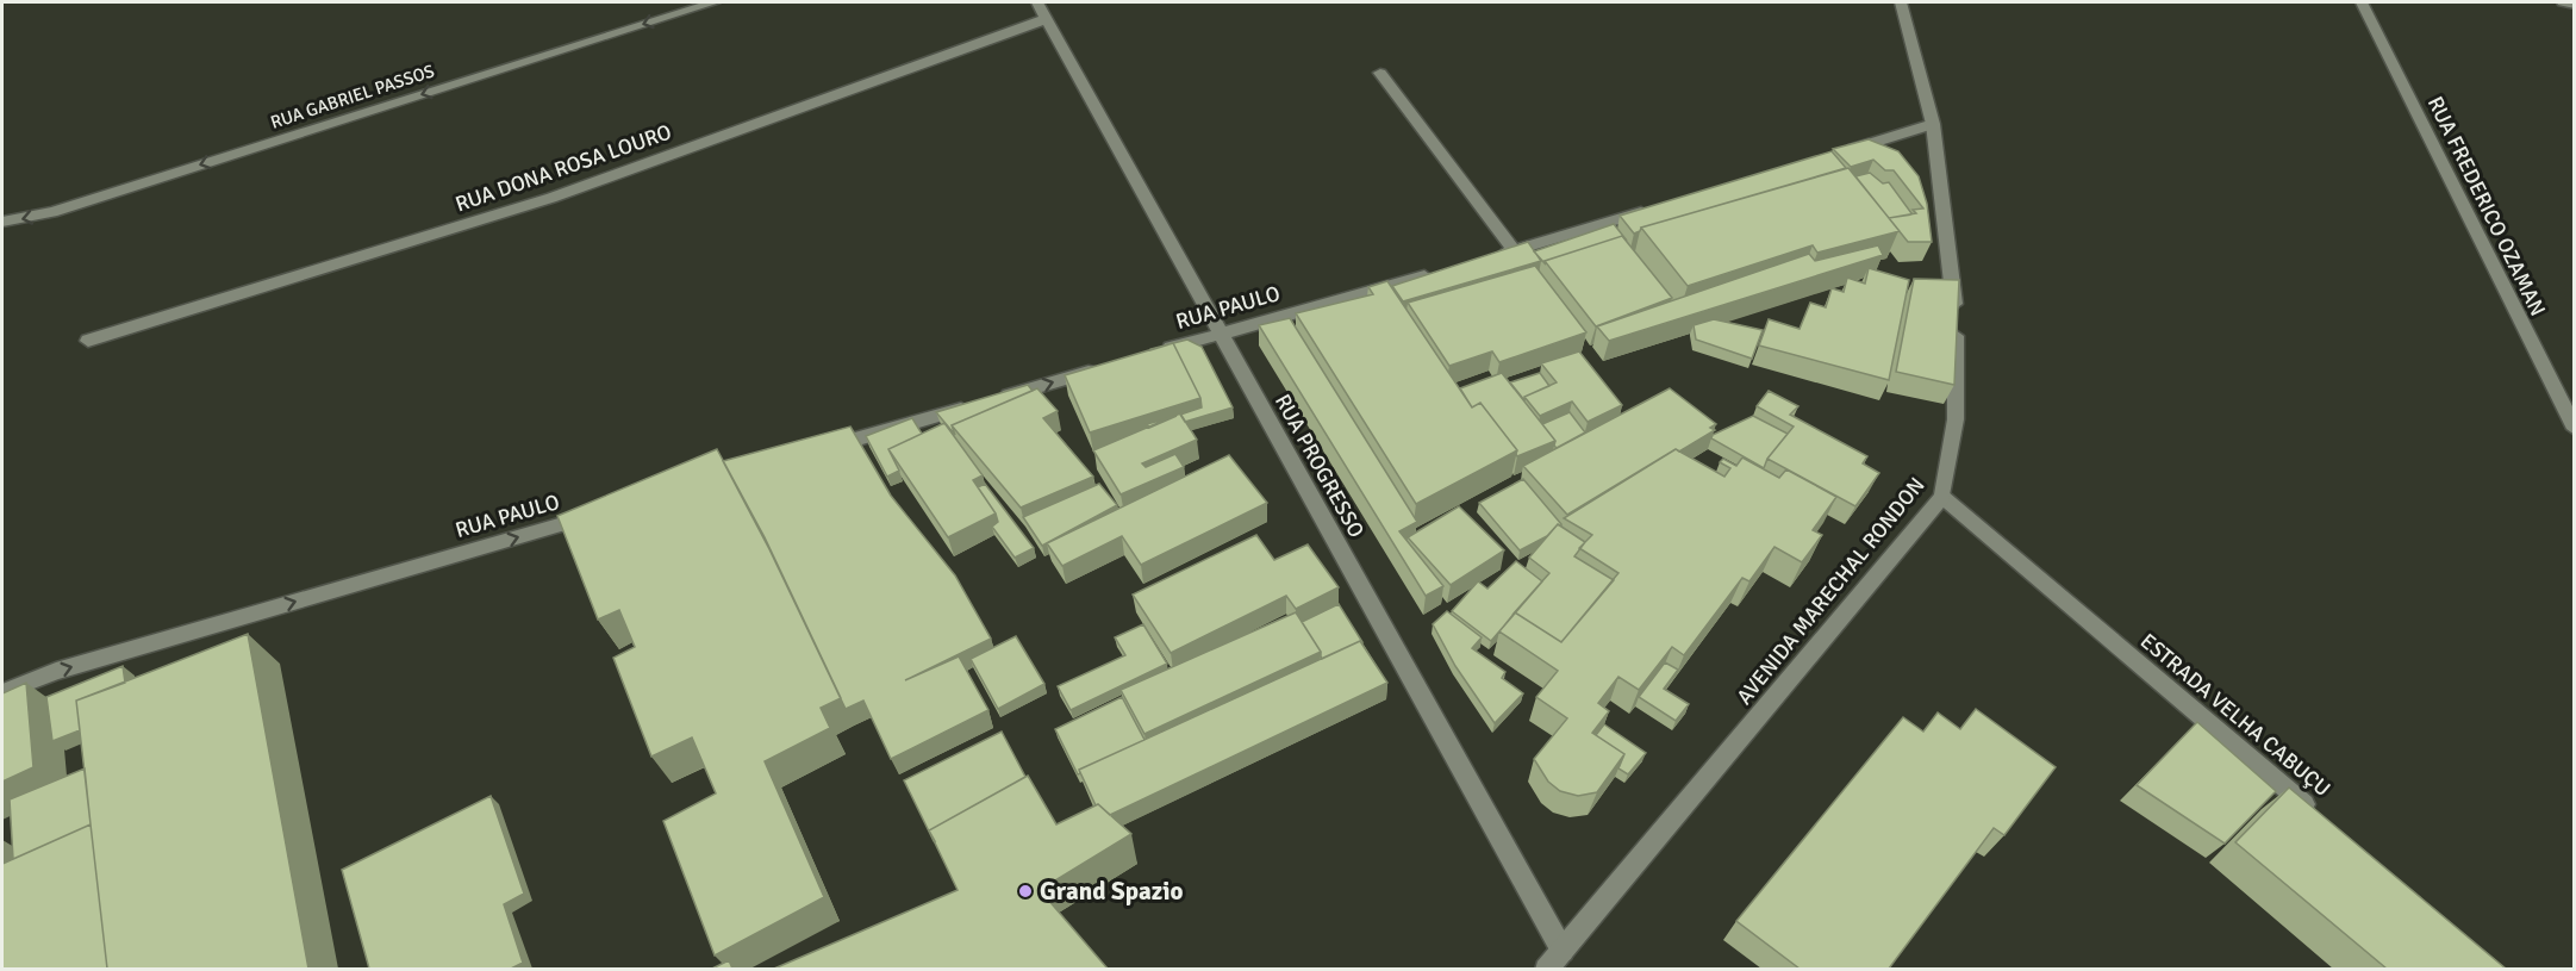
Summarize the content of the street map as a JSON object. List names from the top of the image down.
{
  "streets": {
    "street": [
      "RUA GABRIEL PASSOS",
      "RUA DONA ROSA LOURO",
      "RUA FREDERICO OZAMAN",
      "RUA PAULO",
      "RUA PROGRESSO",
      "AVENIDA MARECHAL RONDON",
      "ESTRADA VELHA CABUÇU"
    ]
  },
  "crossings": [
    ["RUA DONA ROSA LOURO", "RUA PROGRESSO"],
    ["RUA PAULO", "RUA PROGRESSO"],
    ["RUA PROGRESSO", "AVENIDA MARECHAL RONDON"],
    ["AVENIDA MARECHAL RONDON", "ESTRADA VELHA CABUÇU"]
  ],
  "one_way": ["RUA GABRIEL PASSOS", "RUA PAULO"],
  "places": ["Grand Spazio"]
}
